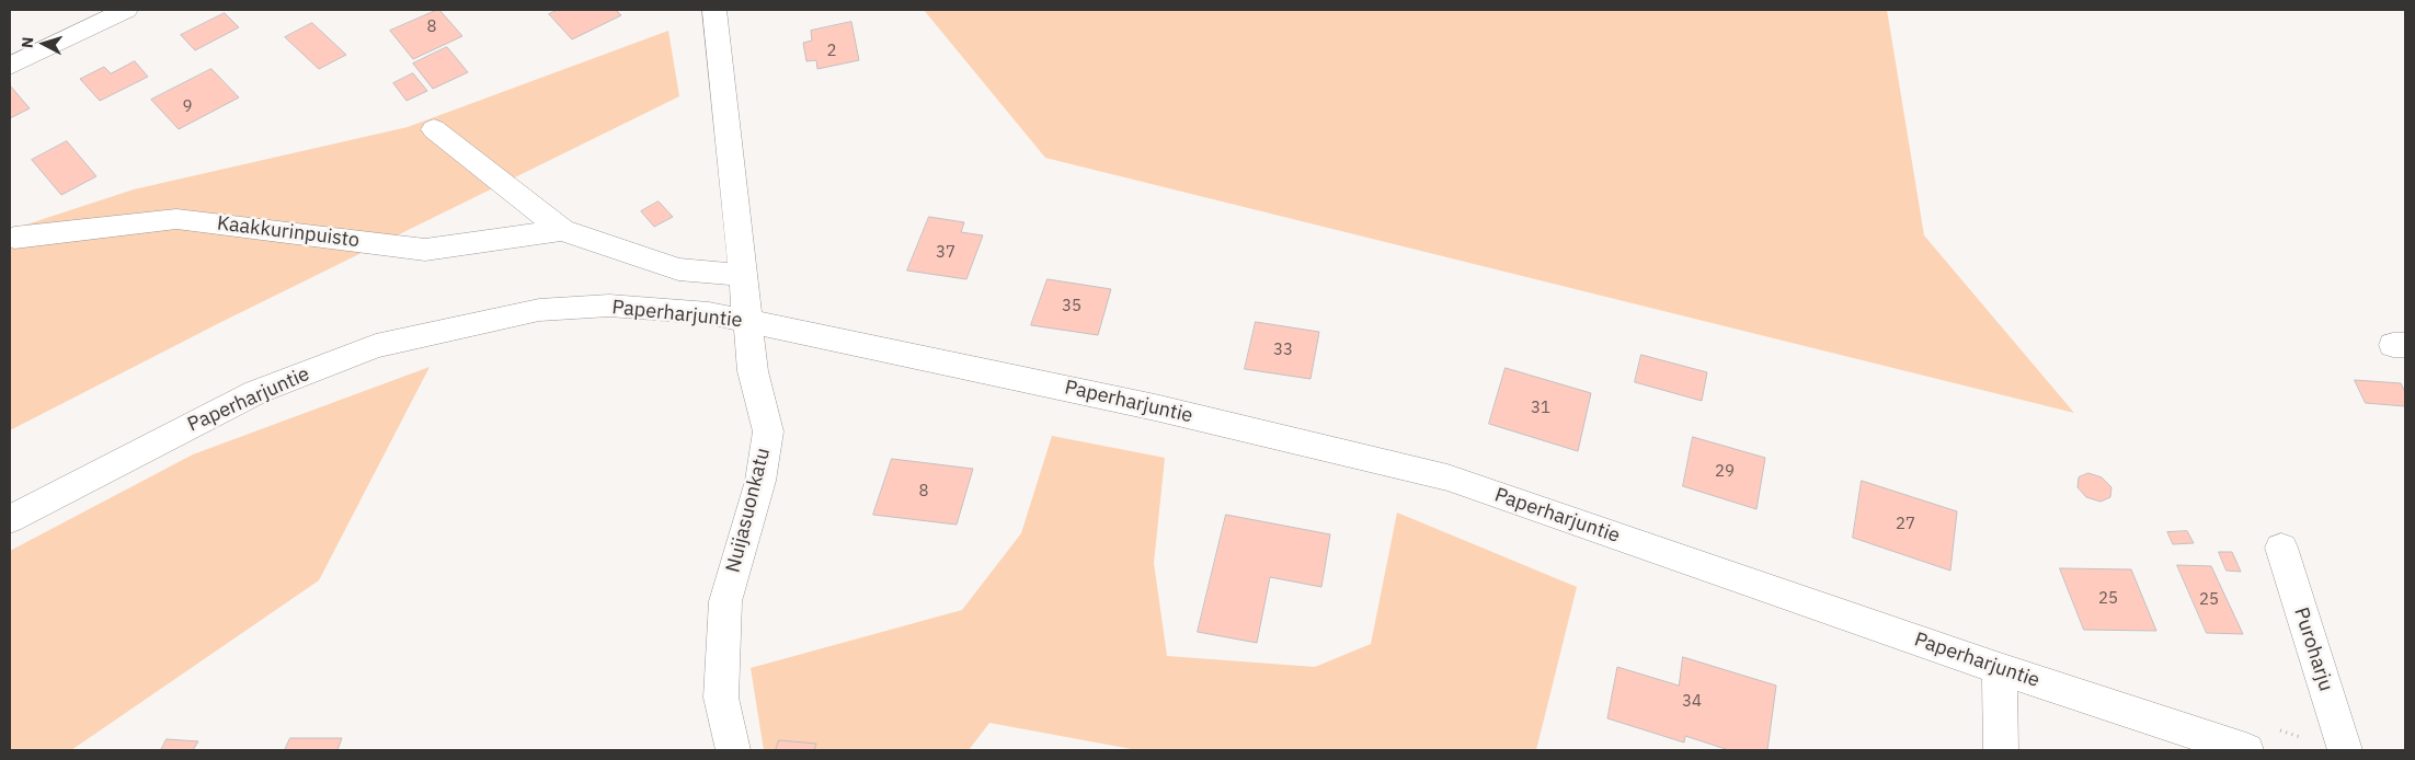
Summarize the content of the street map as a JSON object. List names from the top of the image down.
{
  "streets": {
    "street": [
      "Kaakkurinpuisto",
      "Paperharjuntie",
      "Nuijasuonkatu",
      "Puroharju"
    ]
  },
  "crossings": [
    ["Kaakkurinpuisto", "Nuijasuonkatu"],
    ["Paperharjuntie", "Nuijasuonkatu"]
  ],
  "house_numbers": [
    "8",
    "2",
    "9",
    "37",
    "35",
    "33",
    "31",
    "29",
    "8",
    "27",
    "25",
    "25",
    "34"
  ],
  "north": "left"
}
